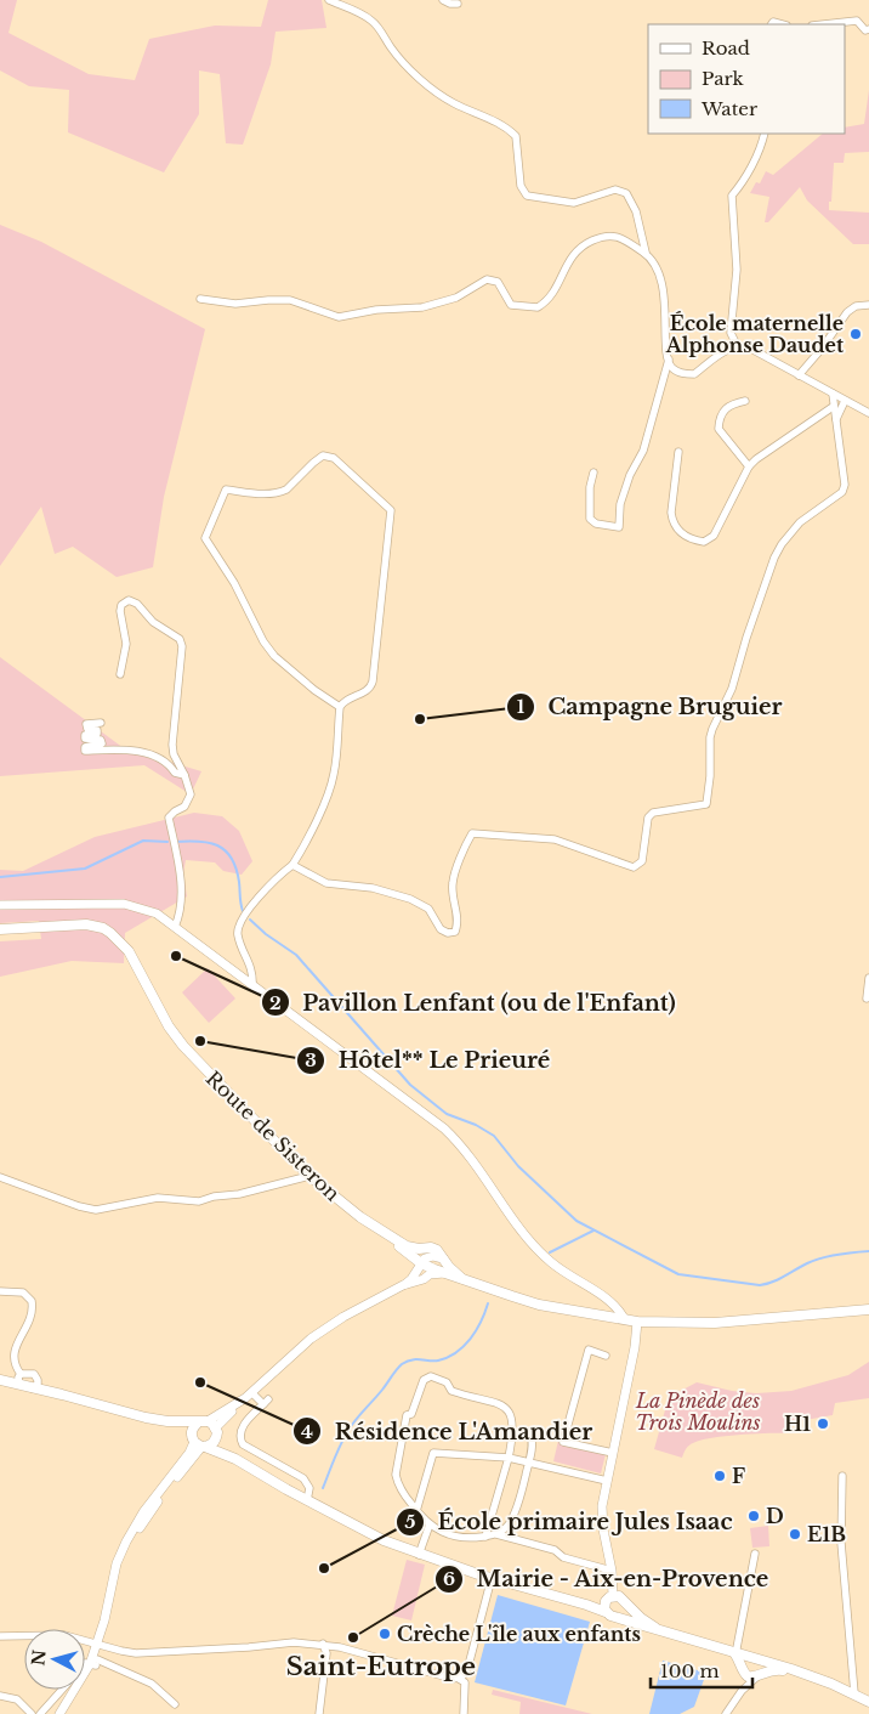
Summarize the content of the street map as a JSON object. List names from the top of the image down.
{
  "streets": {
    "main road": ["Route de Sisteron"]
  },
  "districts": ["Saint-Eutrope"],
  "parks": ["La Pinède des Trois Moulins"],
  "places": [
    "École maternelle Alphonse Daudet",
    "Campagne Bruguier",
    "Pavillon Lenfant (ou de l'Enfant)",
    "Hôtel** Le Prieuré",
    "Résidence L'Amandier",
    "H1",
    "F",
    "D",
    "E1B",
    "École primaire Jules Isaac",
    "Crèche L'île aux enfants",
    "Mairie - Aix-en-Provence"
  ],
  "legend": ["Road", "Park", "Water"],
  "scale_bar": "100 m",
  "north": "left"
}
